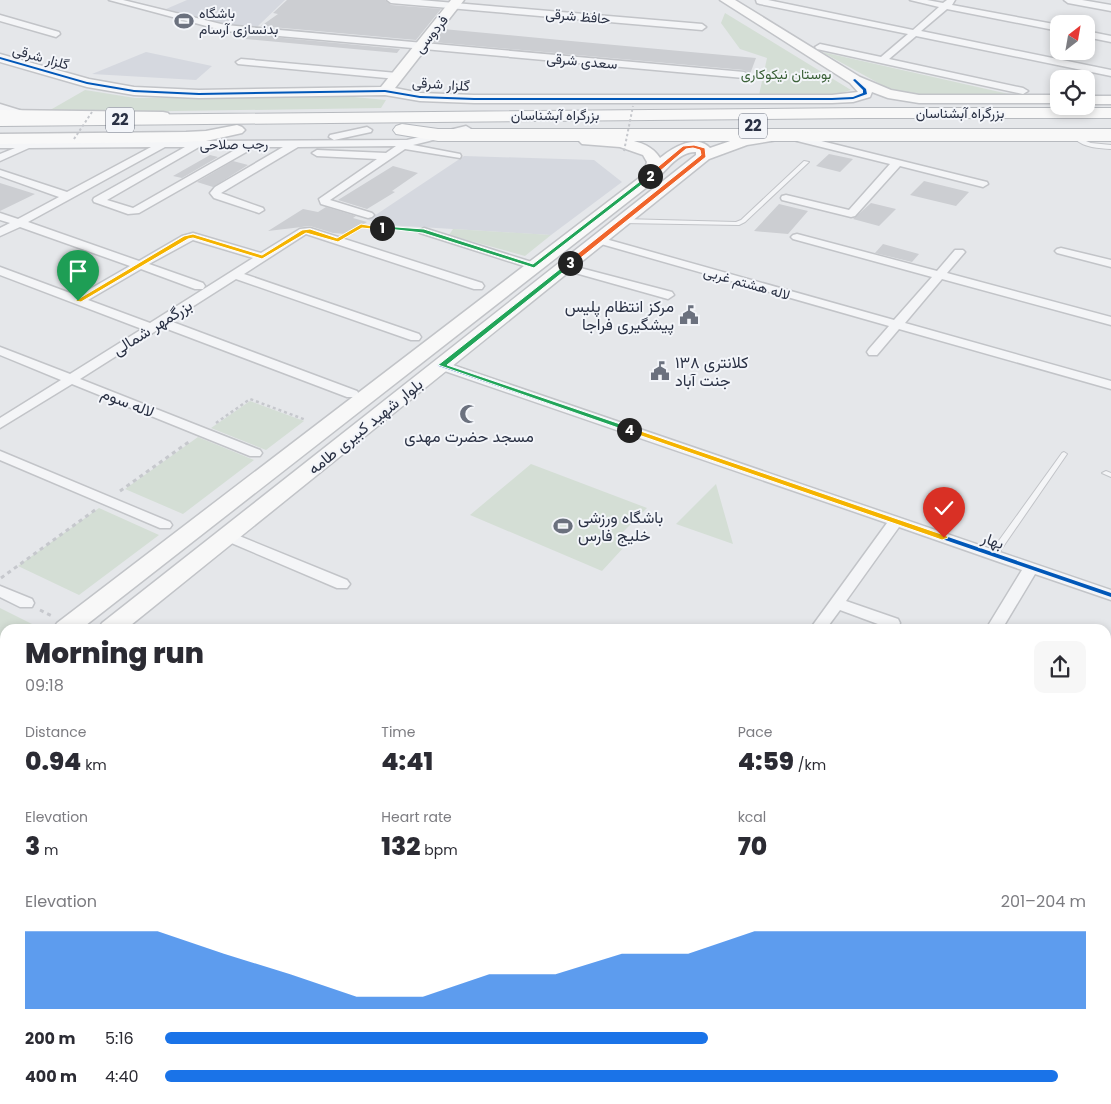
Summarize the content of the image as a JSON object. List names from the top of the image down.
{
  "streets": {
    "highway": ["بزرگراه آبشناسان", "22"],
    "street": [
      "حافظ شرقی",
      "فردوسی",
      "گلزار شرقی",
      "سعدی شرقی",
      "رجب صلاحی",
      "لاله هشتم غربی",
      "بزرگمهر شمالی",
      "لاله سوم",
      "بلوار شهید کبیری طامه",
      "بهار"
    ]
  },
  "crossings": [
    ["حافظ شرقی", "فردوسی"],
    ["فردوسی", "گلزار شرقی"],
    ["فردوسی", "سعدی شرقی"],
    ["بزرگراه آبشناسان", "رجب صلاحی"],
    ["لاله هشتم غربی", "بلوار شهید کبیری طامه"],
    ["بزرگمهر شمالی", "لاله سوم"],
    ["بلوار شهید کبیری طامه", "بهار"]
  ],
  "parks": ["بوستان نیکوکاری"],
  "places": {
    "sports": ["باشگاه بدنسازی آرسام", "باشگاه ورزشی خلیج فارس"],
    "public building": ["مرکز انتظام پلیس پیشگیری فراجا", "کلانتری ۱۳۸ جنت آباد"],
    "mosque": ["مسجد حضرت مهدی"]
  },
  "north": "top right",
  "page": {
    "pins": [
      "2",
      "1",
      "3",
      "4"
    ],
    "heading": ["Morning run", "09:18"],
    "stats": [
      ["Distance", "0.94 km"],
      ["Time", "4:41"],
      ["Pace", "4:59 /km"],
      ["Elevation", "3 m"],
      ["Heart rate", "132 bpm"],
      ["kcal", "70"]
    ],
    "chart": ["Elevation", "201–204 m"],
    "list": [
      {
        "name": "200 m",
        "note": "5:16"
      },
      {
        "name": "400 m",
        "note": "4:40"
      }
    ]
  }
}
